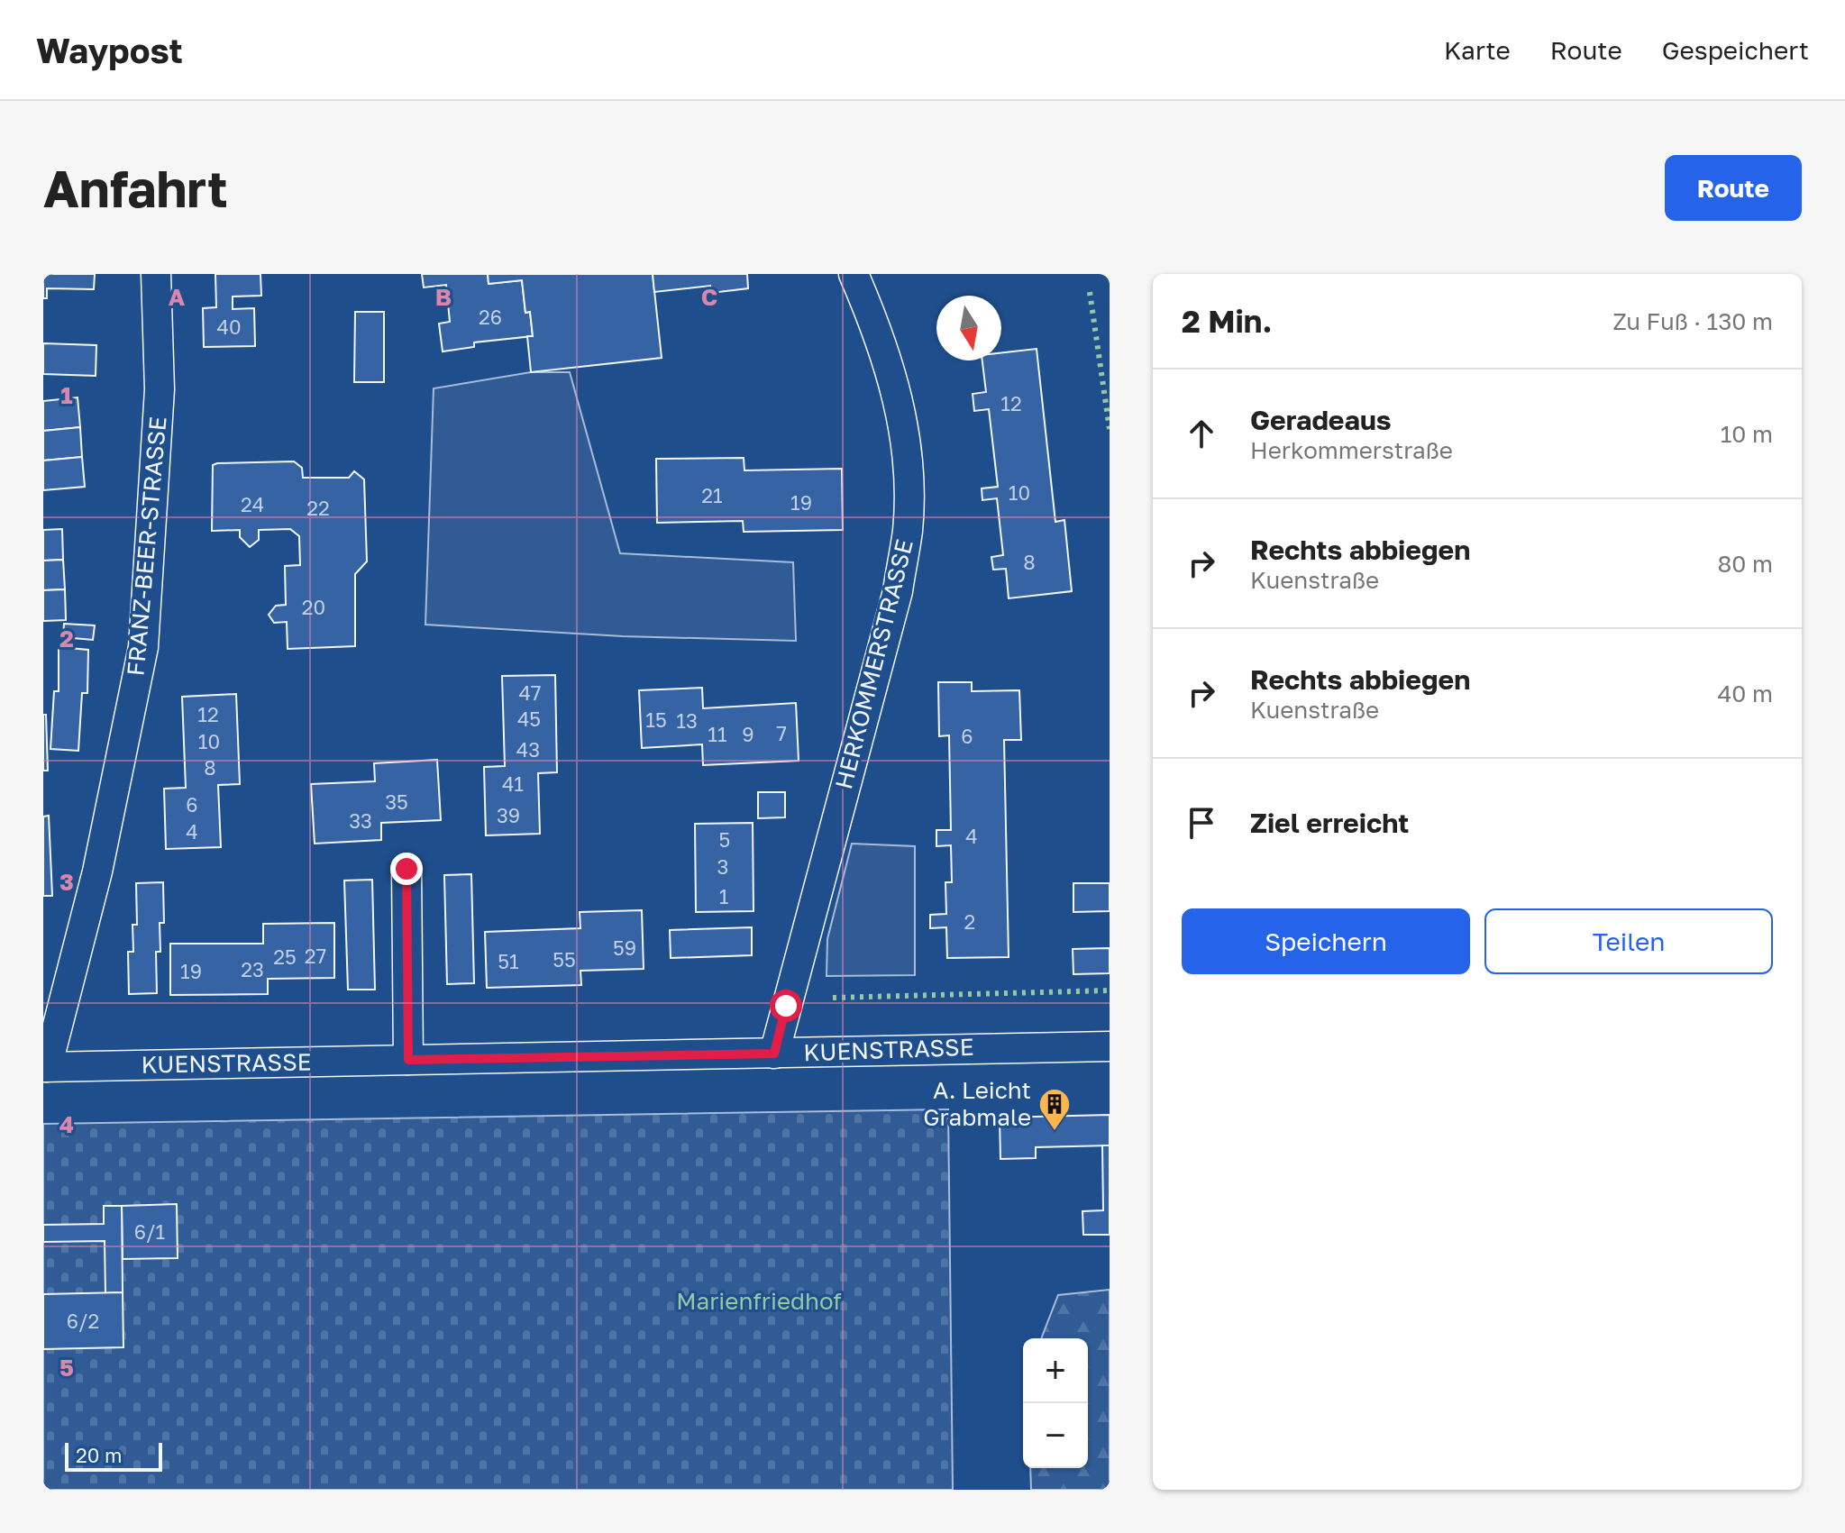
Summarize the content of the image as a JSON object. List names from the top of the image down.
{
  "streets": {
    "street": ["FRANZ-BEER-STRASSE", "HERKOMMERSTRASSE", "KUENSTRASSE"]
  },
  "crossings": [
    ["FRANZ-BEER-STRASSE", "KUENSTRASSE"],
    ["HERKOMMERSTRASSE", "KUENSTRASSE"]
  ],
  "parks": ["Marienfriedhof"],
  "places": {
    "building": ["A. Leicht Grabmale"]
  },
  "house_numbers": [
    "26",
    "40",
    "12",
    "10",
    "21",
    "19",
    "24",
    "22",
    "8",
    "20",
    "47",
    "12",
    "45",
    "15",
    "13",
    "7",
    "11",
    "9",
    "6",
    "10",
    "43",
    "8",
    "41",
    "35",
    "6",
    "39",
    "33",
    "4",
    "4",
    "5",
    "3",
    "1",
    "2",
    "59",
    "27",
    "25",
    "55",
    "51",
    "23",
    "19",
    "6/1",
    "6/2"
  ],
  "scale_bar": "20 m",
  "north": "bottom",
  "page": {
    "header": "Waypost",
    "nav": ["Karte", "Route", "Gespeichert"],
    "buttons": [
      "Route",
      ["Speichern", "Teilen"]
    ],
    "title": "Anfahrt",
    "heading": ["2 Min.", "Zu Fuß · 130 m"],
    "list": [
      ["Geradeaus", "Herkommerstraße", "10 m"],
      ["Rechts abbiegen", "Kuenstraße", "80 m"],
      ["Rechts abbiegen", "Kuenstraße", "40 m"],
      "Ziel erreicht"
    ],
    "map_buttons": ["+", "−"],
    "scale": "20 m"
  },
  "grid": {
    "columns": ["A", "B", "C"],
    "rows": [
      "1",
      "2",
      "3",
      "4",
      "5"
    ]
  }
}
